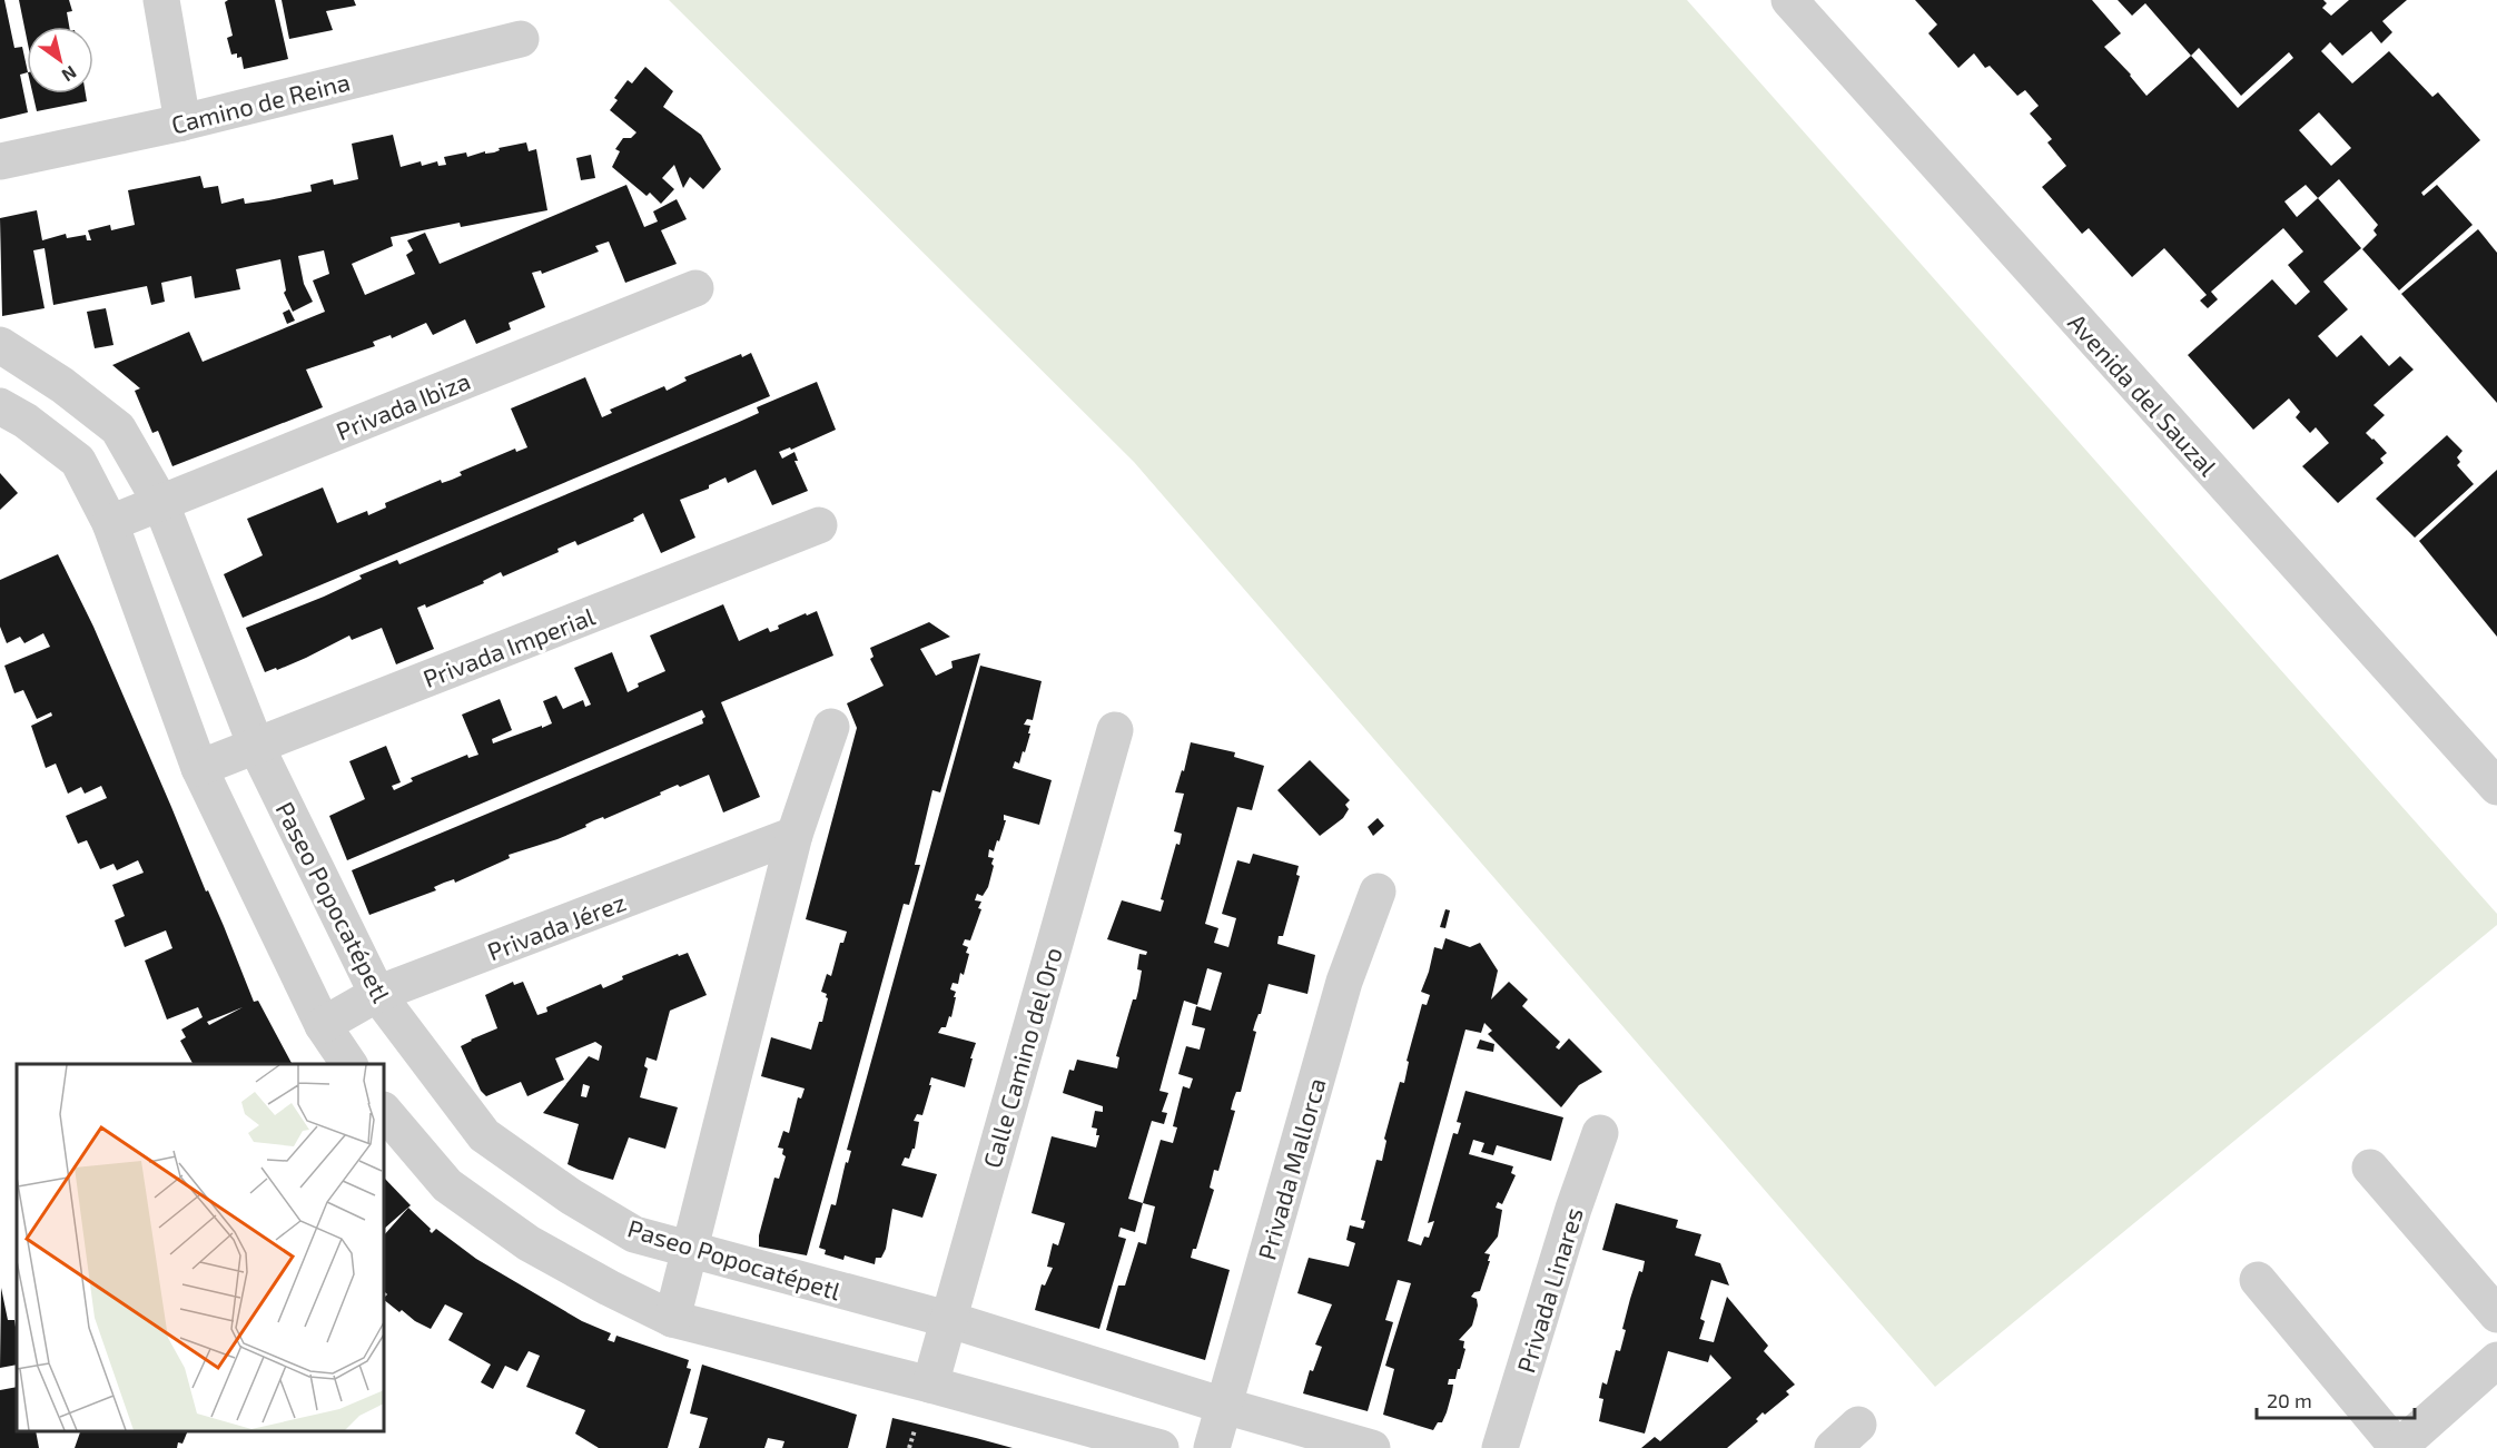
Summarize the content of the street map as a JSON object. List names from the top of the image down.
{
  "streets": {
    "street": [
      "Camino de Reina",
      "Avenida del Sauzal",
      "Privada Ibiza",
      "Privada Imperial",
      "Paseo Popocatépetl",
      "Privada Jérez",
      "Calle Camino del Oro",
      "Privada Mallorca",
      "Privada Linares"
    ]
  },
  "crossings": [
    ["Privada Ibiza", "Paseo Popocatépetl"],
    ["Privada Imperial", "Paseo Popocatépetl"],
    ["Paseo Popocatépetl", "Privada Jérez"],
    ["Paseo Popocatépetl", "Calle Camino del Oro"],
    ["Paseo Popocatépetl", "Privada Mallorca"]
  ],
  "scale_bar": "20 m",
  "north": "bottom right"
}
